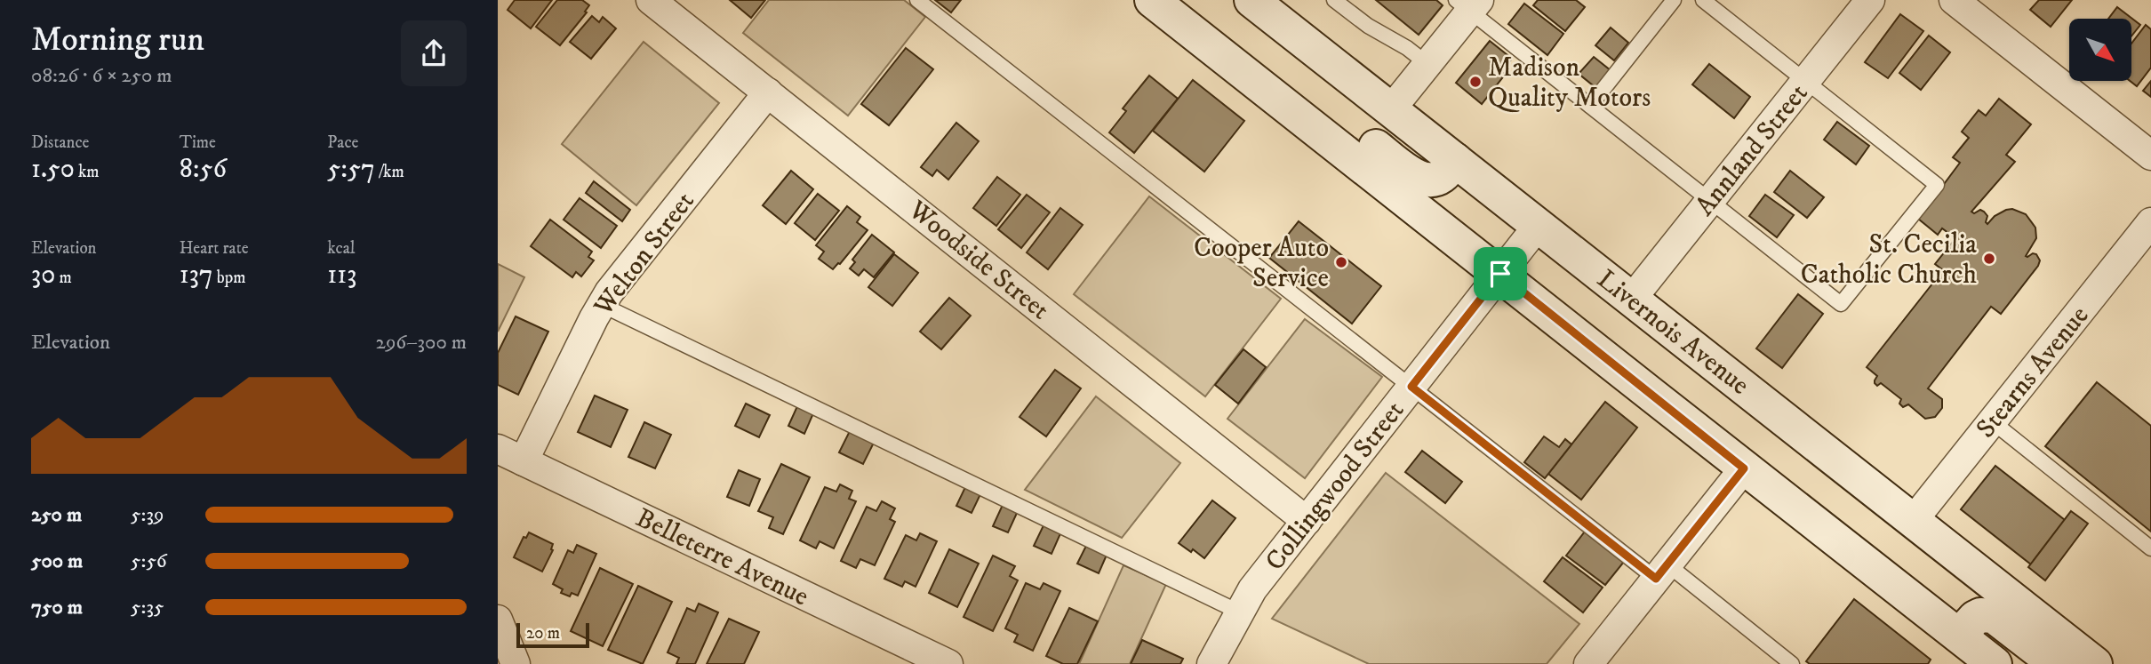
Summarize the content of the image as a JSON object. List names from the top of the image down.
{
  "streets": {
    "main road": ["Livernois Avenue"],
    "street": [
      "Annland Street",
      "Welton Street",
      "Woodside Street",
      "Stearns Avenue",
      "Collingwood Street",
      "Belleterre Avenue"
    ]
  },
  "crossings": [
    ["Annland Street", "Livernois Avenue"],
    ["Welton Street", "Woodside Street"],
    ["Welton Street", "Belleterre Avenue"],
    ["Woodside Street", "Collingwood Street"],
    ["Livernois Avenue", "Stearns Avenue"],
    ["Livernois Avenue", "Collingwood Street"]
  ],
  "places": ["Madison Quality Motors", "St. Cecilia Catholic Church", "Cooper Auto Service"],
  "scale_bar": "20 m",
  "north": "bottom right",
  "page": {
    "heading": ["Morning run", "08:26 · 6 × 250 m"],
    "stats": [
      ["Distance", "1.50 km"],
      ["Time", "8:56"],
      ["Pace", "5:57 /km"],
      ["Elevation", "30 m"],
      ["Heart rate", "137 bpm"],
      ["kcal", "113"]
    ],
    "chart": ["Elevation", "296–300 m"],
    "list": [
      {
        "name": "250 m",
        "note": "5:39"
      },
      {
        "name": "500 m",
        "note": "5:56"
      },
      {
        "name": "750 m",
        "note": "5:35"
      }
    ],
    "scale": "20 m"
  }
}
